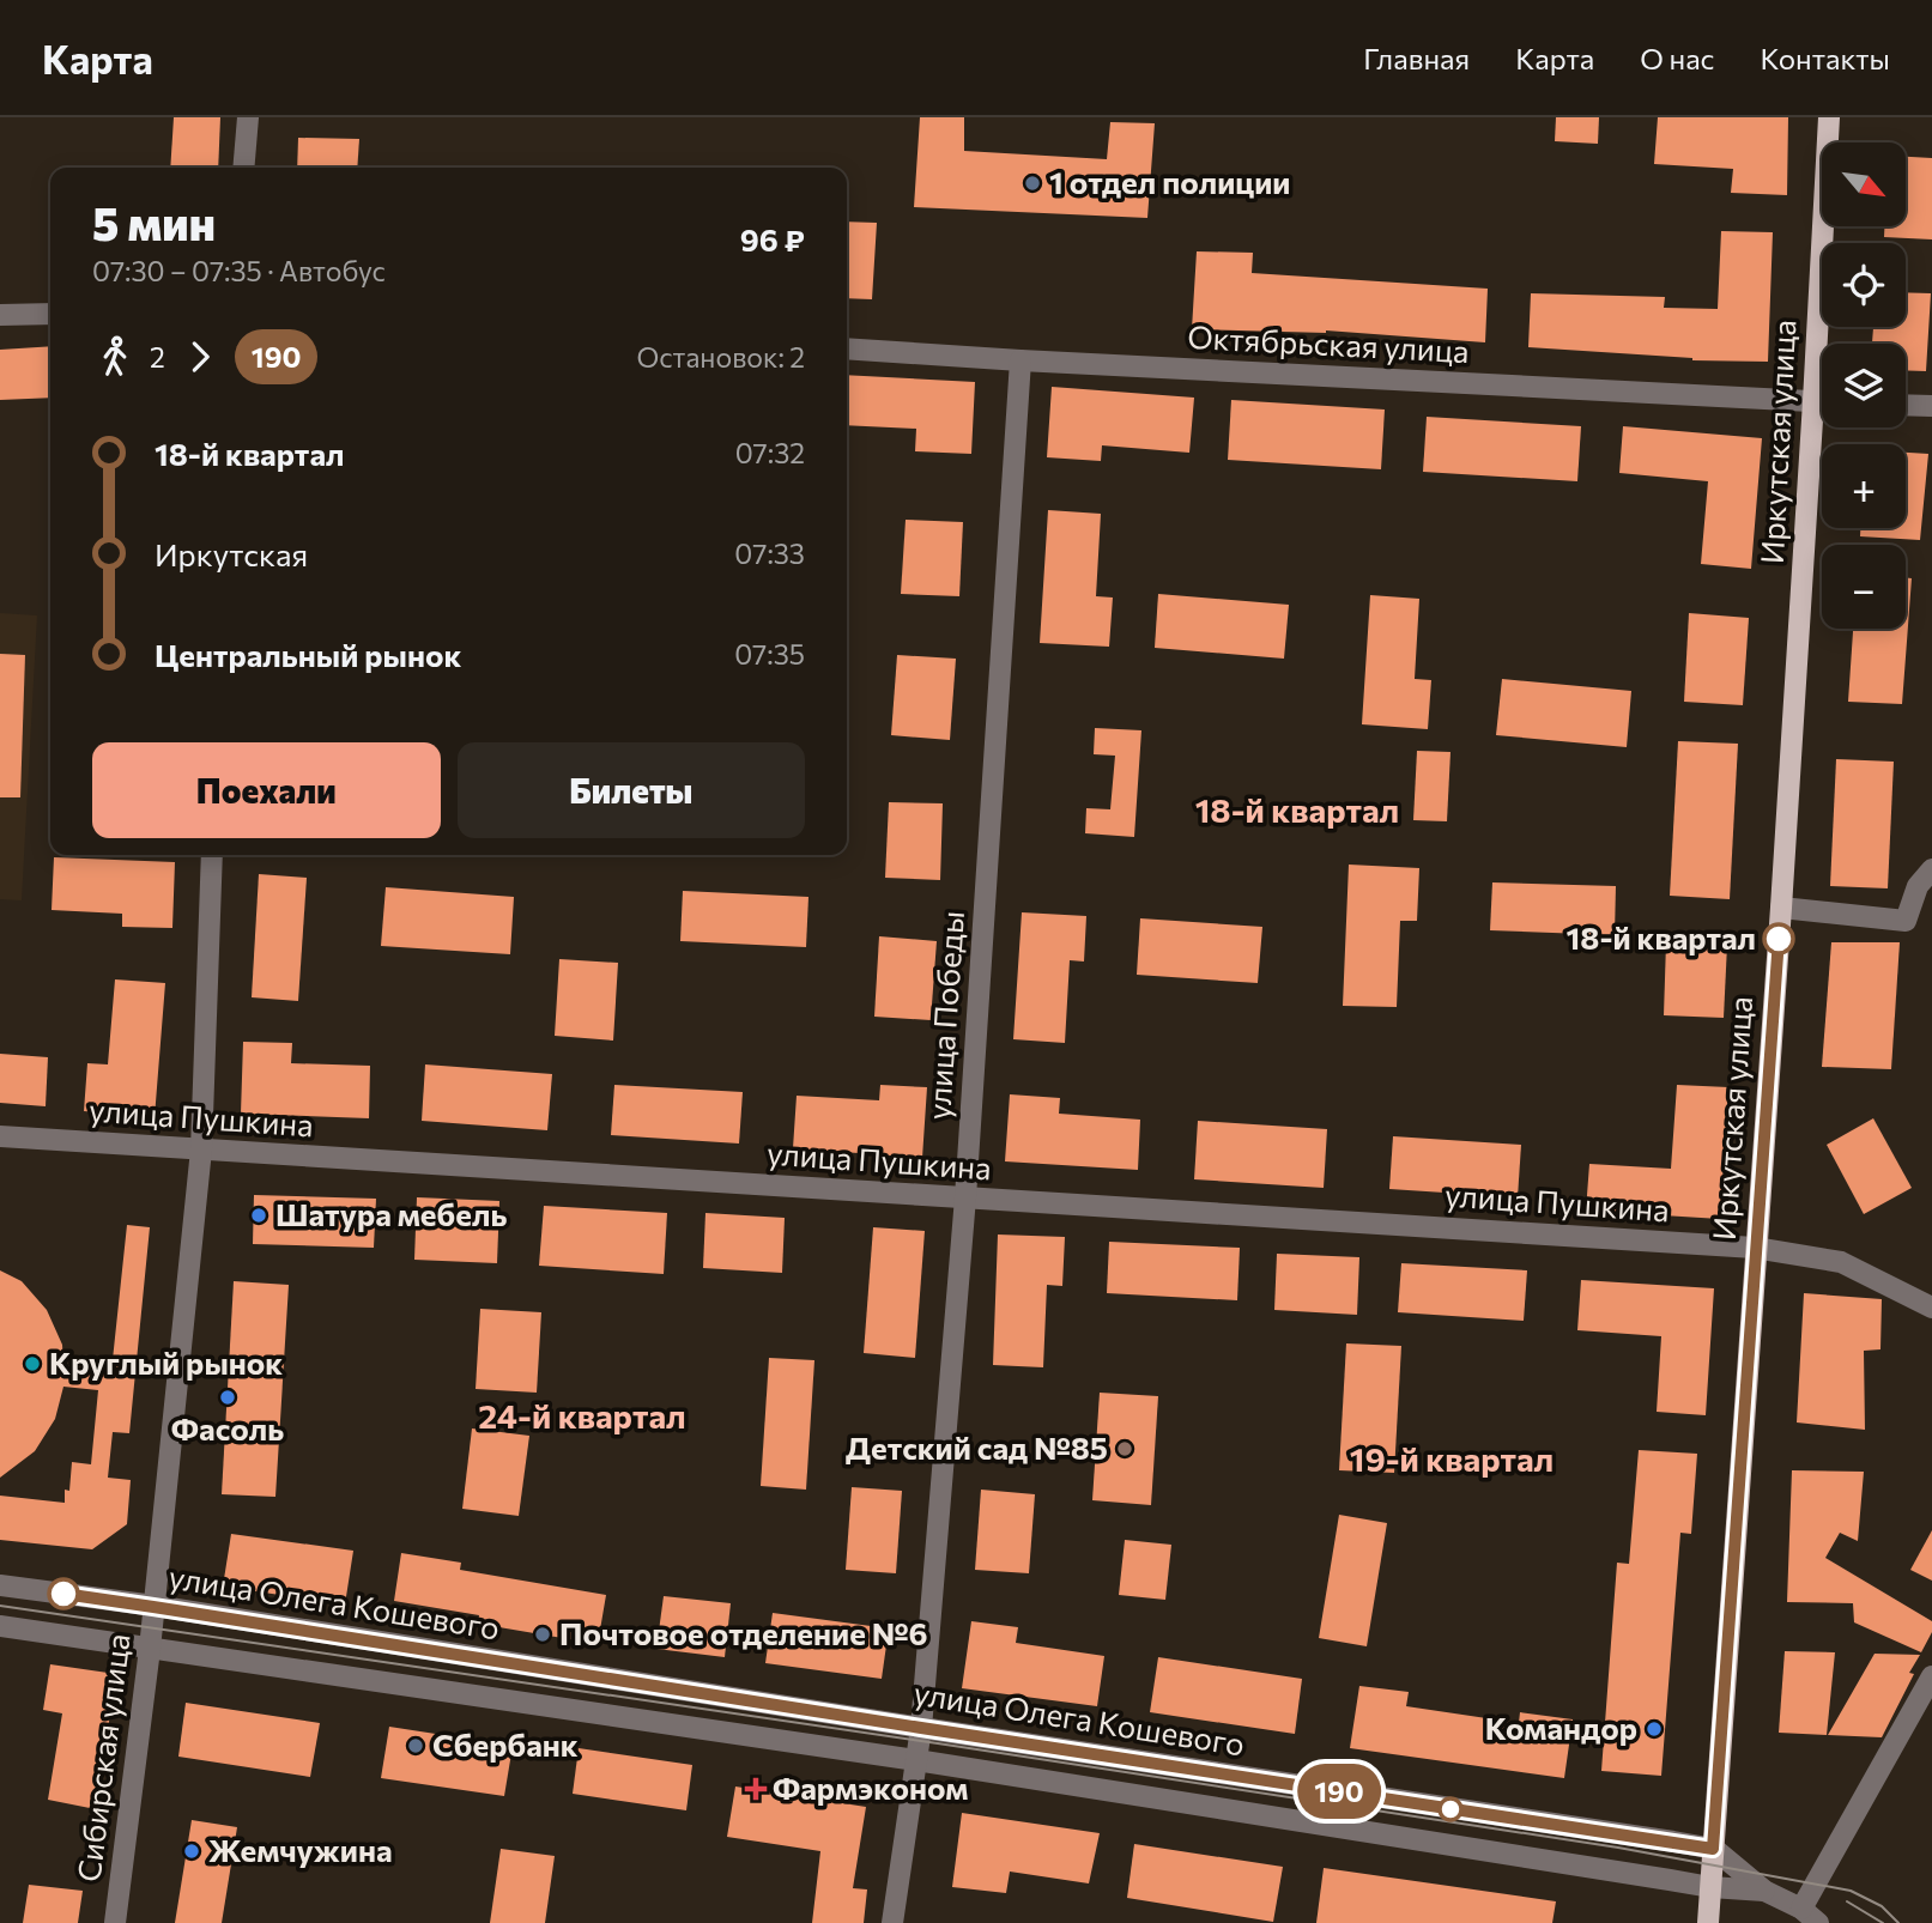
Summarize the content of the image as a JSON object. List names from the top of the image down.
{
  "streets": {
    "main road": ["Иркутская улица"],
    "street": [
      "Октябрьская улица",
      "улица Победы",
      "улица Пушкина",
      "улица Олега Кошевого",
      "Сибирская улица"
    ]
  },
  "crossings": [
    ["Октябрьская улица", "Иркутская улица"],
    ["Октябрьская улица", "улица Победы"],
    ["Иркутская улица", "улица Пушкина"],
    ["Иркутская улица", "улица Олега Кошевого"],
    ["улица Победы", "улица Пушкина"],
    ["улица Победы", "улица Олега Кошевого"],
    ["улица Пушкина", "Сибирская улица"],
    ["улица Олега Кошевого", "Сибирская улица"]
  ],
  "districts": ["18-й квартал", "24-й квартал", "19-й квартал"],
  "places": {
    "other": [
      "1 отдел полиции",
      "18-й квартал",
      "Шатура мебель",
      "Круглый рынок",
      "Фасоль",
      "Детский сад №85",
      "Почтовое отделение №6",
      "Командор",
      "Сбербанк",
      "Жемчужина"
    ],
    "health": ["Фармэконом"]
  },
  "lines": ["bus line 190"],
  "north": "bottom right",
  "page": {
    "header": "Карта",
    "nav": [
      "Главная",
      "Карта",
      "О нас",
      "Контакты"
    ],
    "on_map": "190",
    "map_buttons": ["+", "−"],
    "heading": ["5 мин", "07:30 – 07:35 · Автобус", "96 ₽"],
    "legs": ["2", "190", "Остановок: 2"],
    "list": [
      {
        "name": "18-й квартал",
        "value": "07:32"
      },
      {
        "name": "Иркутская",
        "value": "07:33"
      },
      {
        "name": "Центральный рынок",
        "value": "07:35"
      }
    ],
    "buttons": ["Поехали", "Билеты"]
  }
}
